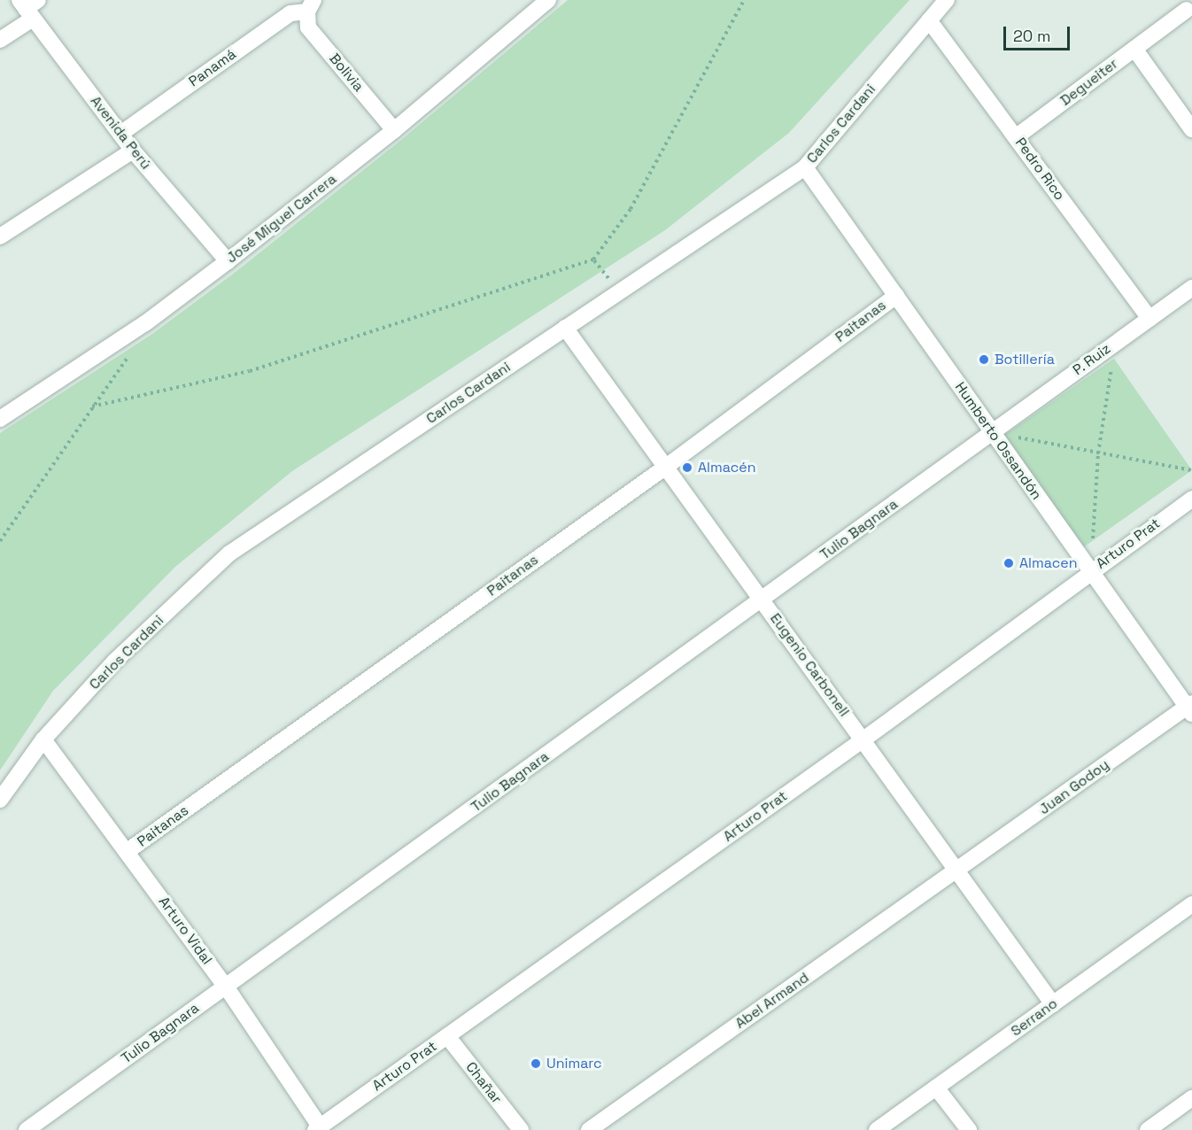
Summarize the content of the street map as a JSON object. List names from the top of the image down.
{
  "streets": {
    "street": [
      "Panamá",
      "Bolivia",
      "Degueiter",
      "Carlos Cardani",
      "Avenida Perú",
      "Pedro Rico",
      "José Miguel Carrera",
      "Paitanas",
      "P. Ruiz",
      "Humberto Ossandón",
      "Tulio Bagnara",
      "Arturo Prat",
      "Eugenio Carbonell",
      "Juan Godoy",
      "Arturo Vidal",
      "Abel Armand",
      "Serrano",
      "Chañar"
    ]
  },
  "crossings": [
    ["Panamá", "Bolivia"],
    ["Panamá", "Avenida Perú"],
    ["Bolivia", "José Miguel Carrera"],
    ["Degueiter", "Pedro Rico"],
    ["Carlos Cardani", "Pedro Rico"],
    ["Carlos Cardani", "Humberto Ossandón"],
    ["Carlos Cardani", "Eugenio Carbonell"],
    ["Carlos Cardani", "Arturo Vidal"],
    ["Avenida Perú", "José Miguel Carrera"],
    ["Pedro Rico", "P. Ruiz"],
    ["Paitanas", "Humberto Ossandón"],
    ["Paitanas", "Eugenio Carbonell"],
    ["Paitanas", "Arturo Vidal"],
    ["P. Ruiz", "Humberto Ossandón"],
    ["P. Ruiz", "Tulio Bagnara"],
    ["Humberto Ossandón", "Tulio Bagnara"],
    ["Humberto Ossandón", "Arturo Prat"],
    ["Humberto Ossandón", "Juan Godoy"],
    ["Tulio Bagnara", "Eugenio Carbonell"],
    ["Tulio Bagnara", "Arturo Vidal"],
    ["Arturo Prat", "Eugenio Carbonell"],
    ["Arturo Prat", "Arturo Vidal"],
    ["Arturo Prat", "Chañar"],
    ["Eugenio Carbonell", "Juan Godoy"],
    ["Eugenio Carbonell", "Abel Armand"],
    ["Eugenio Carbonell", "Serrano"],
    ["Juan Godoy", "Abel Armand"]
  ],
  "places": [
    "Botillería",
    "Almacén",
    "Almacen",
    "Unimarc"
  ],
  "scale_bar": "20 m"
}
